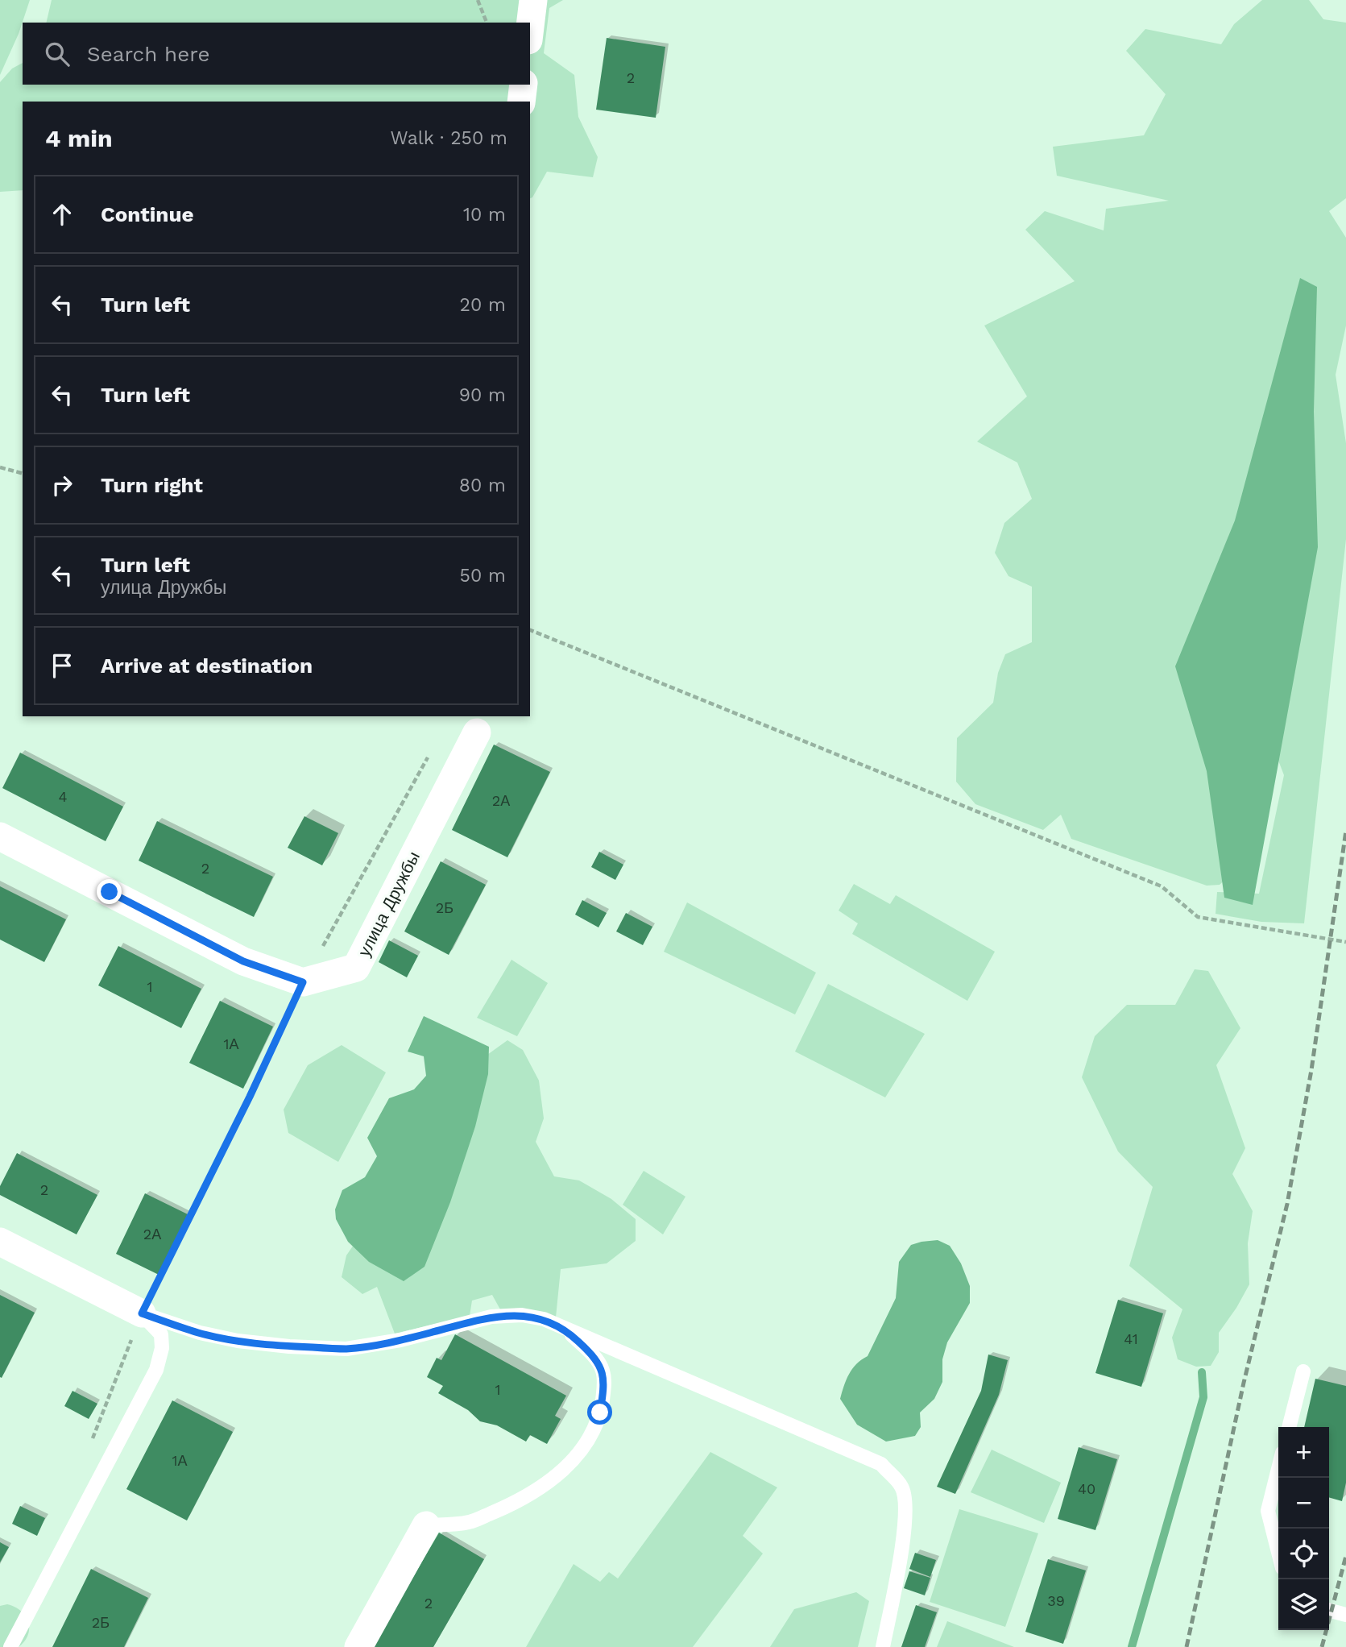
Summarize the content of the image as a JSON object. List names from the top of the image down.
{
  "streets": {
    "street": ["улица Дружбы"]
  },
  "house_numbers": [
    "2",
    "4",
    "2А",
    "2",
    "2Б",
    "1",
    "1А",
    "2",
    "2А",
    "41",
    "1",
    "1А",
    "40",
    "39",
    "2",
    "2Б"
  ],
  "page": {
    "search": "Search here",
    "heading": ["4 min", "Walk · 250 m"],
    "list": [
      ["Continue", "10 m"],
      ["Turn left", "20 m"],
      ["Turn left", "90 m"],
      ["Turn right", "80 m"],
      ["Turn left", "улица Дружбы", "50 m"],
      "Arrive at destination"
    ],
    "map_buttons": ["+", "−"]
  }
}
